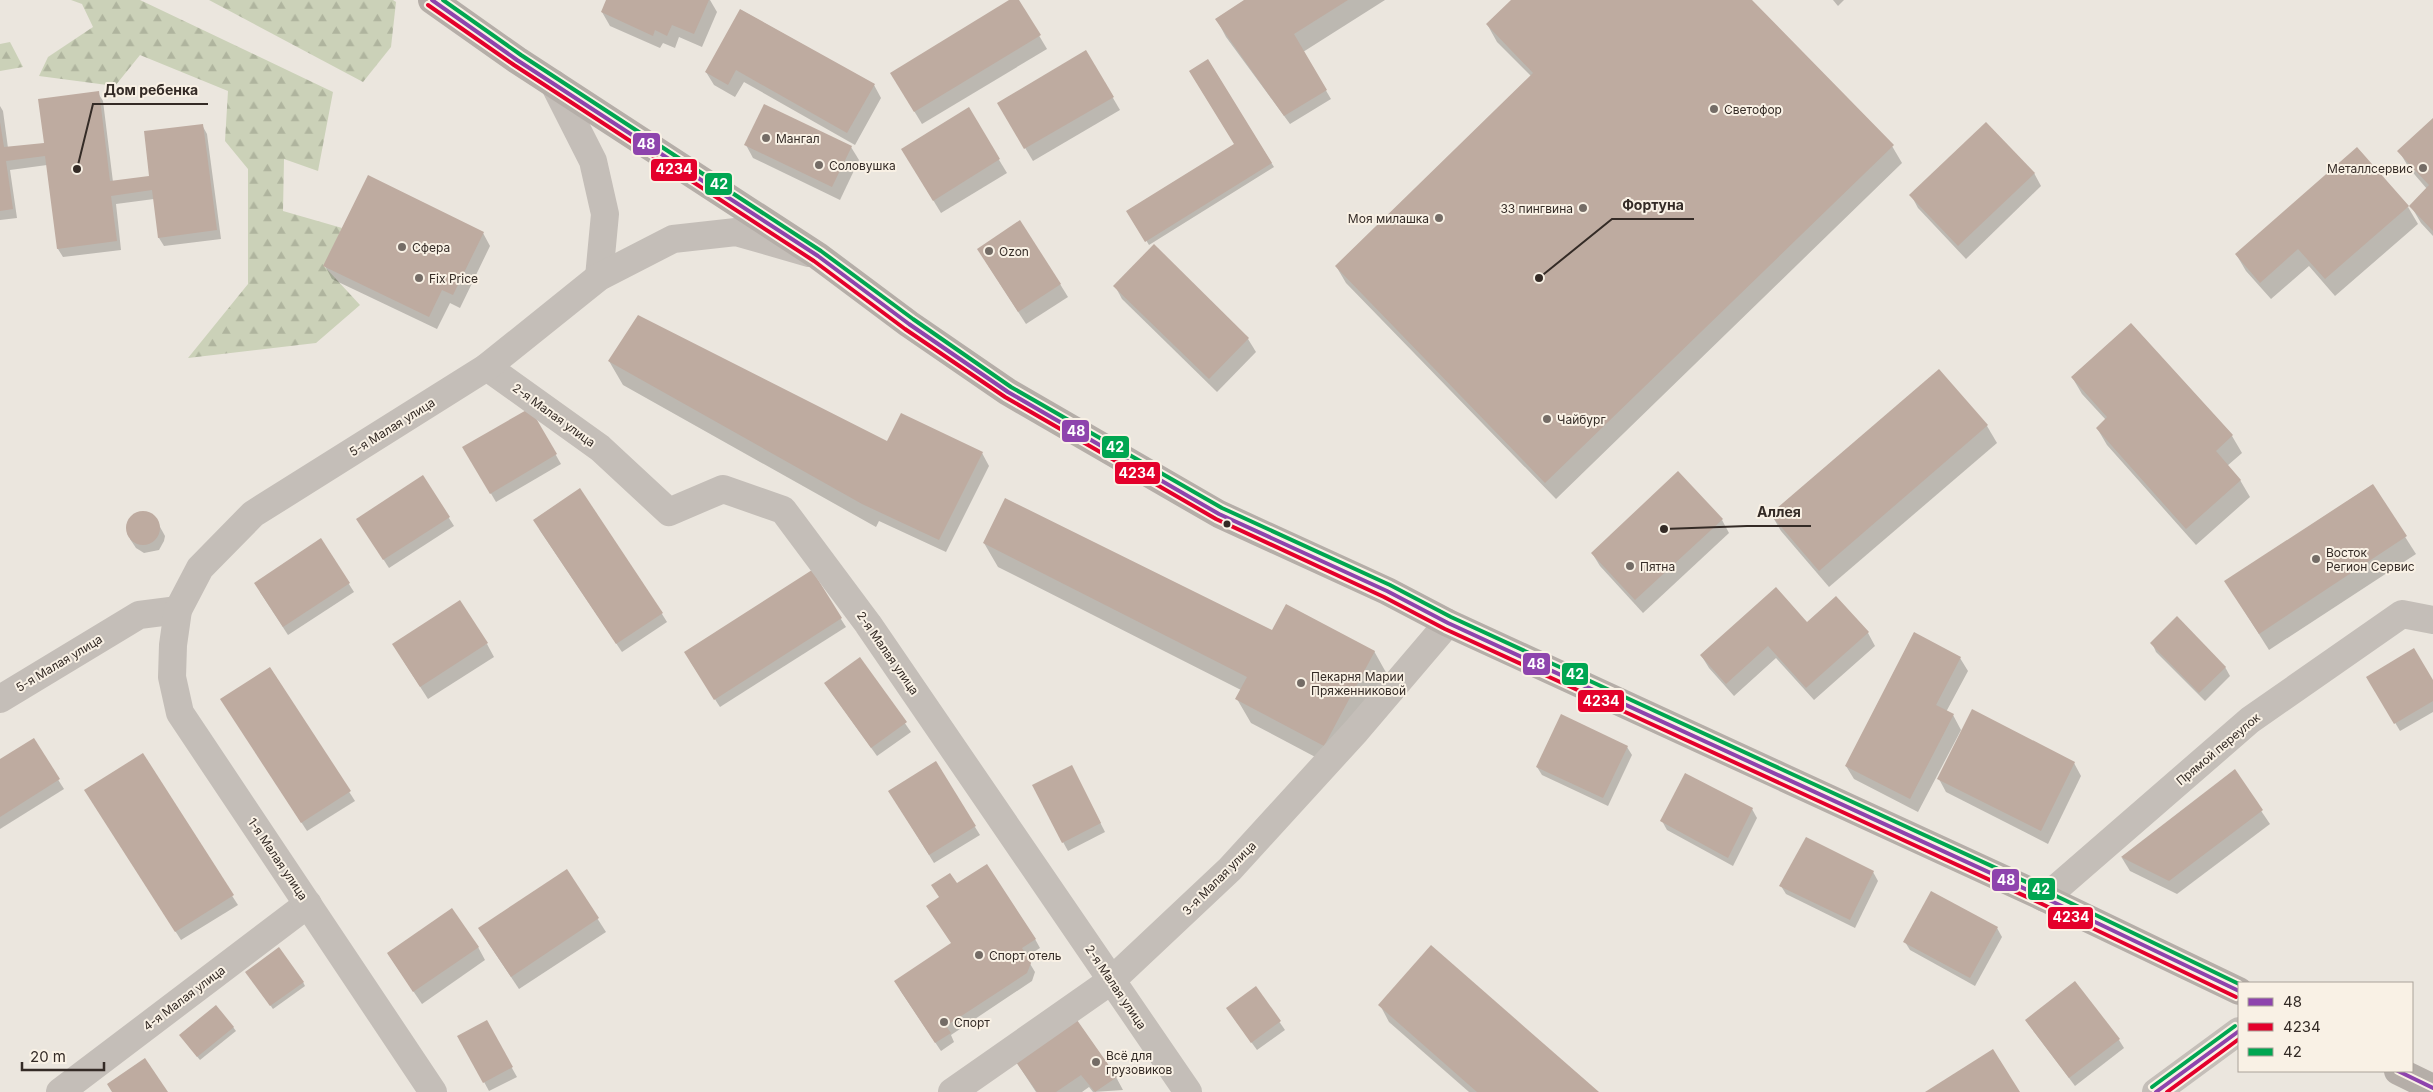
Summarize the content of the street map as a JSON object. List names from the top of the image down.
{
  "streets": {
    "street": [
      "2-я Малая улица",
      "5-я Малая улица",
      "Прямой переулок",
      "1-я Малая улица",
      "3-я Малая улица",
      "4-я Малая улица"
    ]
  },
  "crossings": [
    ["2-я Малая улица", "5-я Малая улица"],
    ["2-я Малая улица", "3-я Малая улица"],
    ["5-я Малая улица", "1-я Малая улица"],
    ["1-я Малая улица", "4-я Малая улица"]
  ],
  "places": [
    "Светофор",
    "Мангал",
    "Соловушка",
    "Металлсервис",
    "Дом ребенка",
    "33 пингвина",
    "Моя милашка",
    "Сфера",
    "Ozon",
    "Fix Price",
    "Фортуна",
    "Чайбург",
    "Аллея",
    "Восток Регион Сервис",
    "Пятна",
    "Пекарня Марии Пряженниковой",
    "Спорт отель",
    "Спорт",
    "Всё для грузовиков"
  ],
  "lines": ["transit line 48", "transit line 42", "transit line 4234"],
  "legend": ["48", "4234", "42"],
  "scale_bar": "20 m"
}
